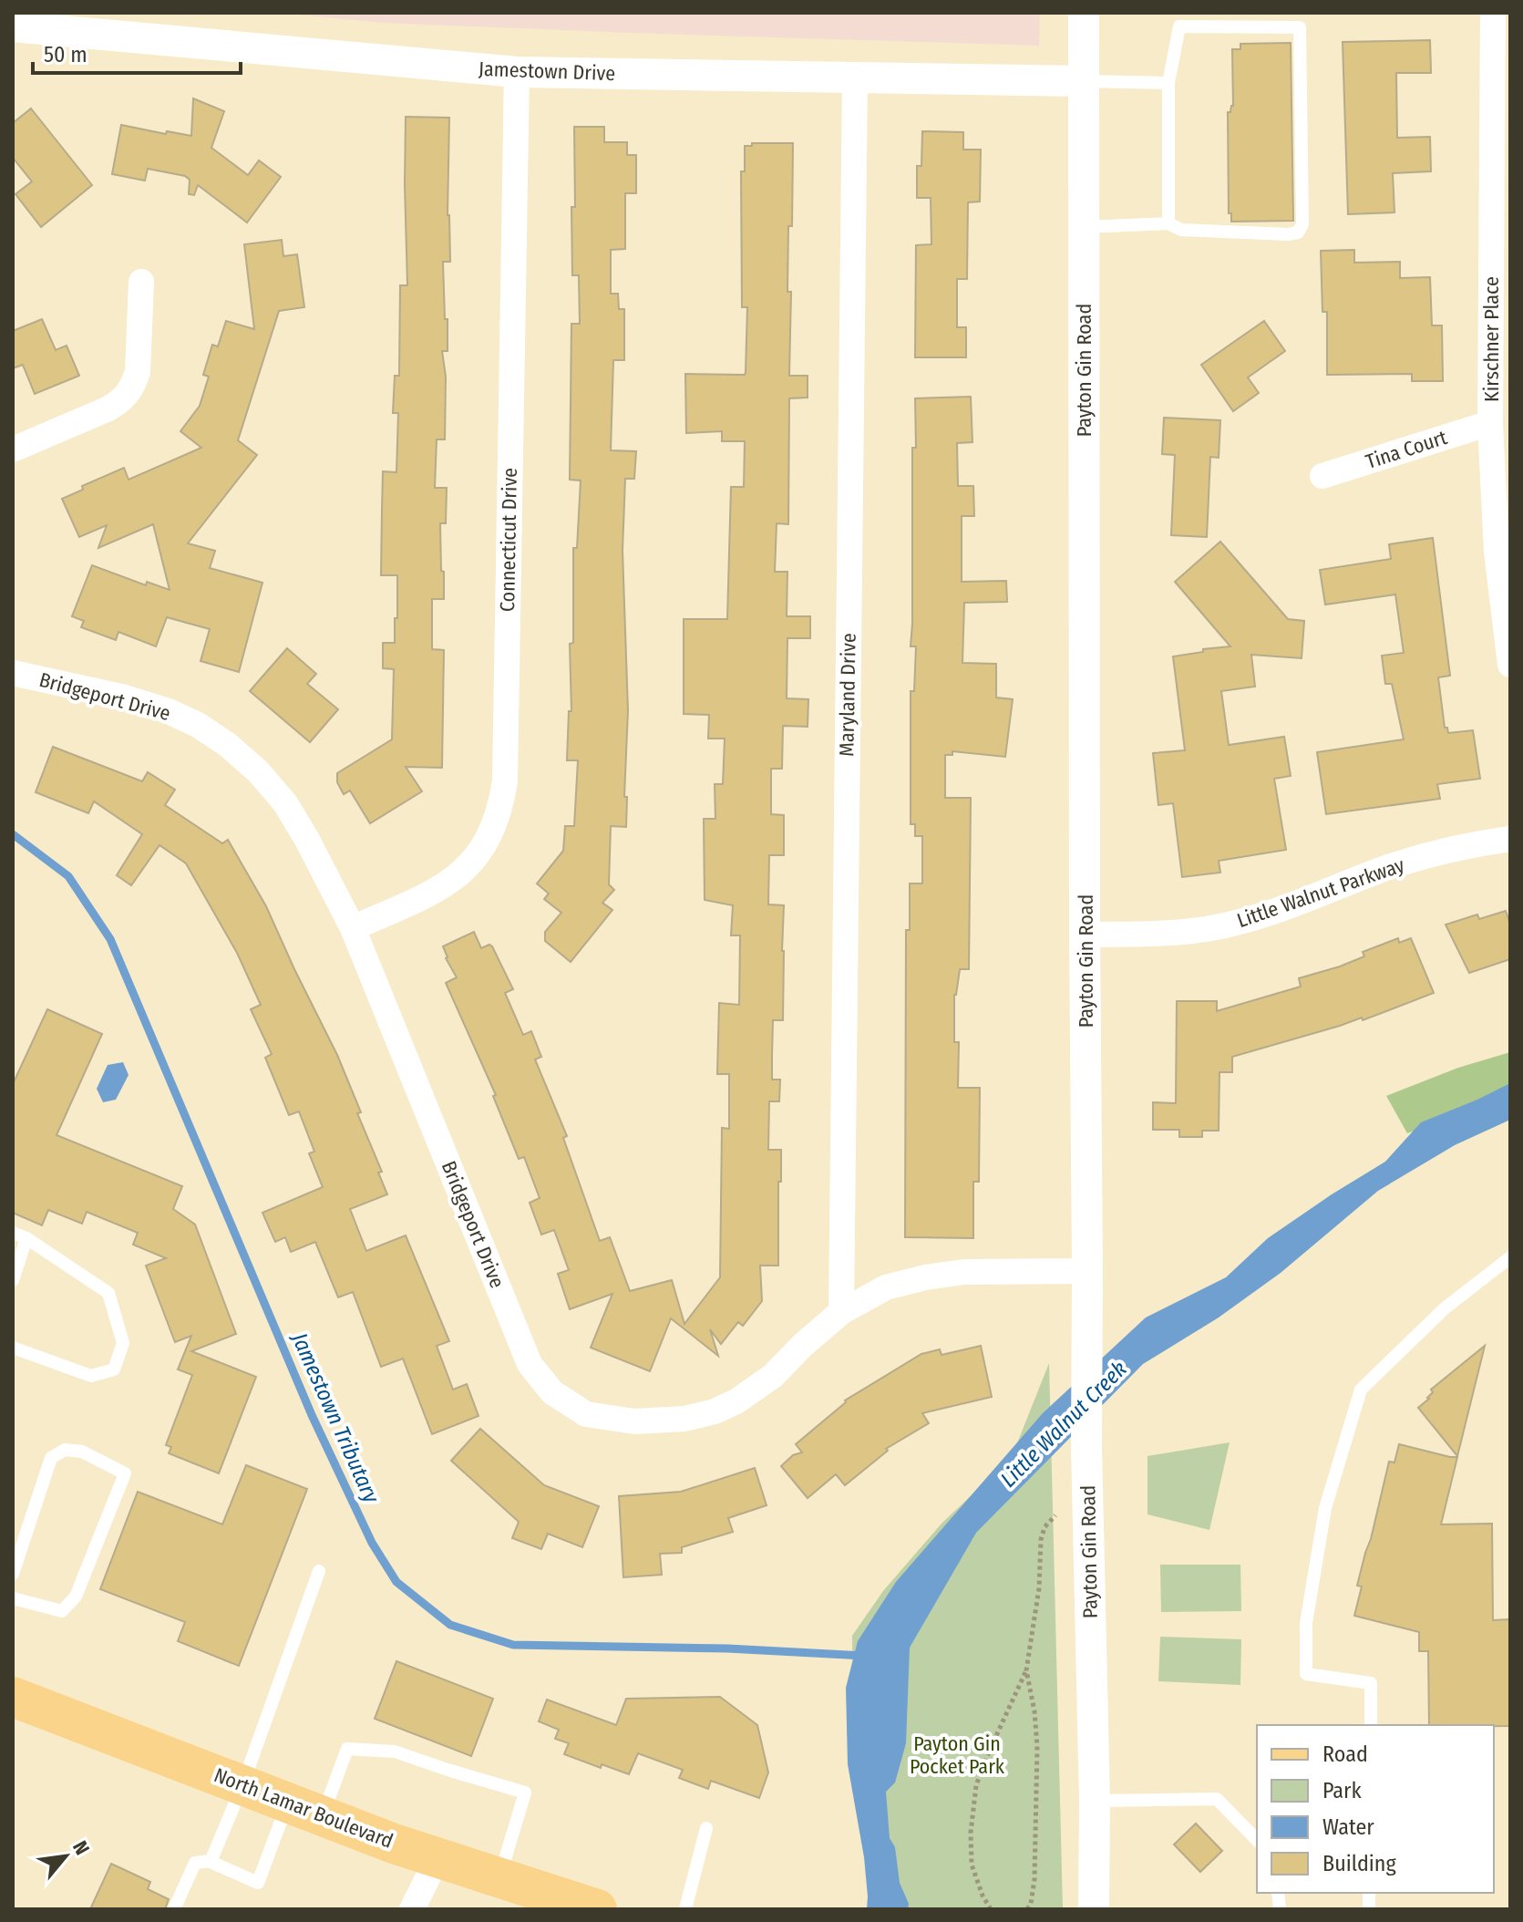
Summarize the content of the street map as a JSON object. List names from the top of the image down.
{
  "streets": {
    "main road": ["North Lamar Boulevard"],
    "street": [
      "Jamestown Drive",
      "Kirschner Place",
      "Payton Gin Road",
      "Tina Court",
      "Connecticut Drive",
      "Maryland Drive",
      "Bridgeport Drive",
      "Little Walnut Parkway"
    ]
  },
  "crossings": [
    ["Jamestown Drive", "Payton Gin Road"],
    ["Jamestown Drive", "Connecticut Drive"],
    ["Jamestown Drive", "Maryland Drive"],
    ["Kirschner Place", "Tina Court"],
    ["Payton Gin Road", "Bridgeport Drive"],
    ["Payton Gin Road", "Little Walnut Parkway"],
    ["Connecticut Drive", "Bridgeport Drive"],
    ["Maryland Drive", "Bridgeport Drive"]
  ],
  "water": ["Jamestown Tributary", "Little Walnut Creek"],
  "parks": ["Payton Gin Pocket Park"],
  "legend": [
    "Road",
    "Park",
    "Water",
    "Building"
  ],
  "scale_bar": "50 m",
  "north": "top right"
}
